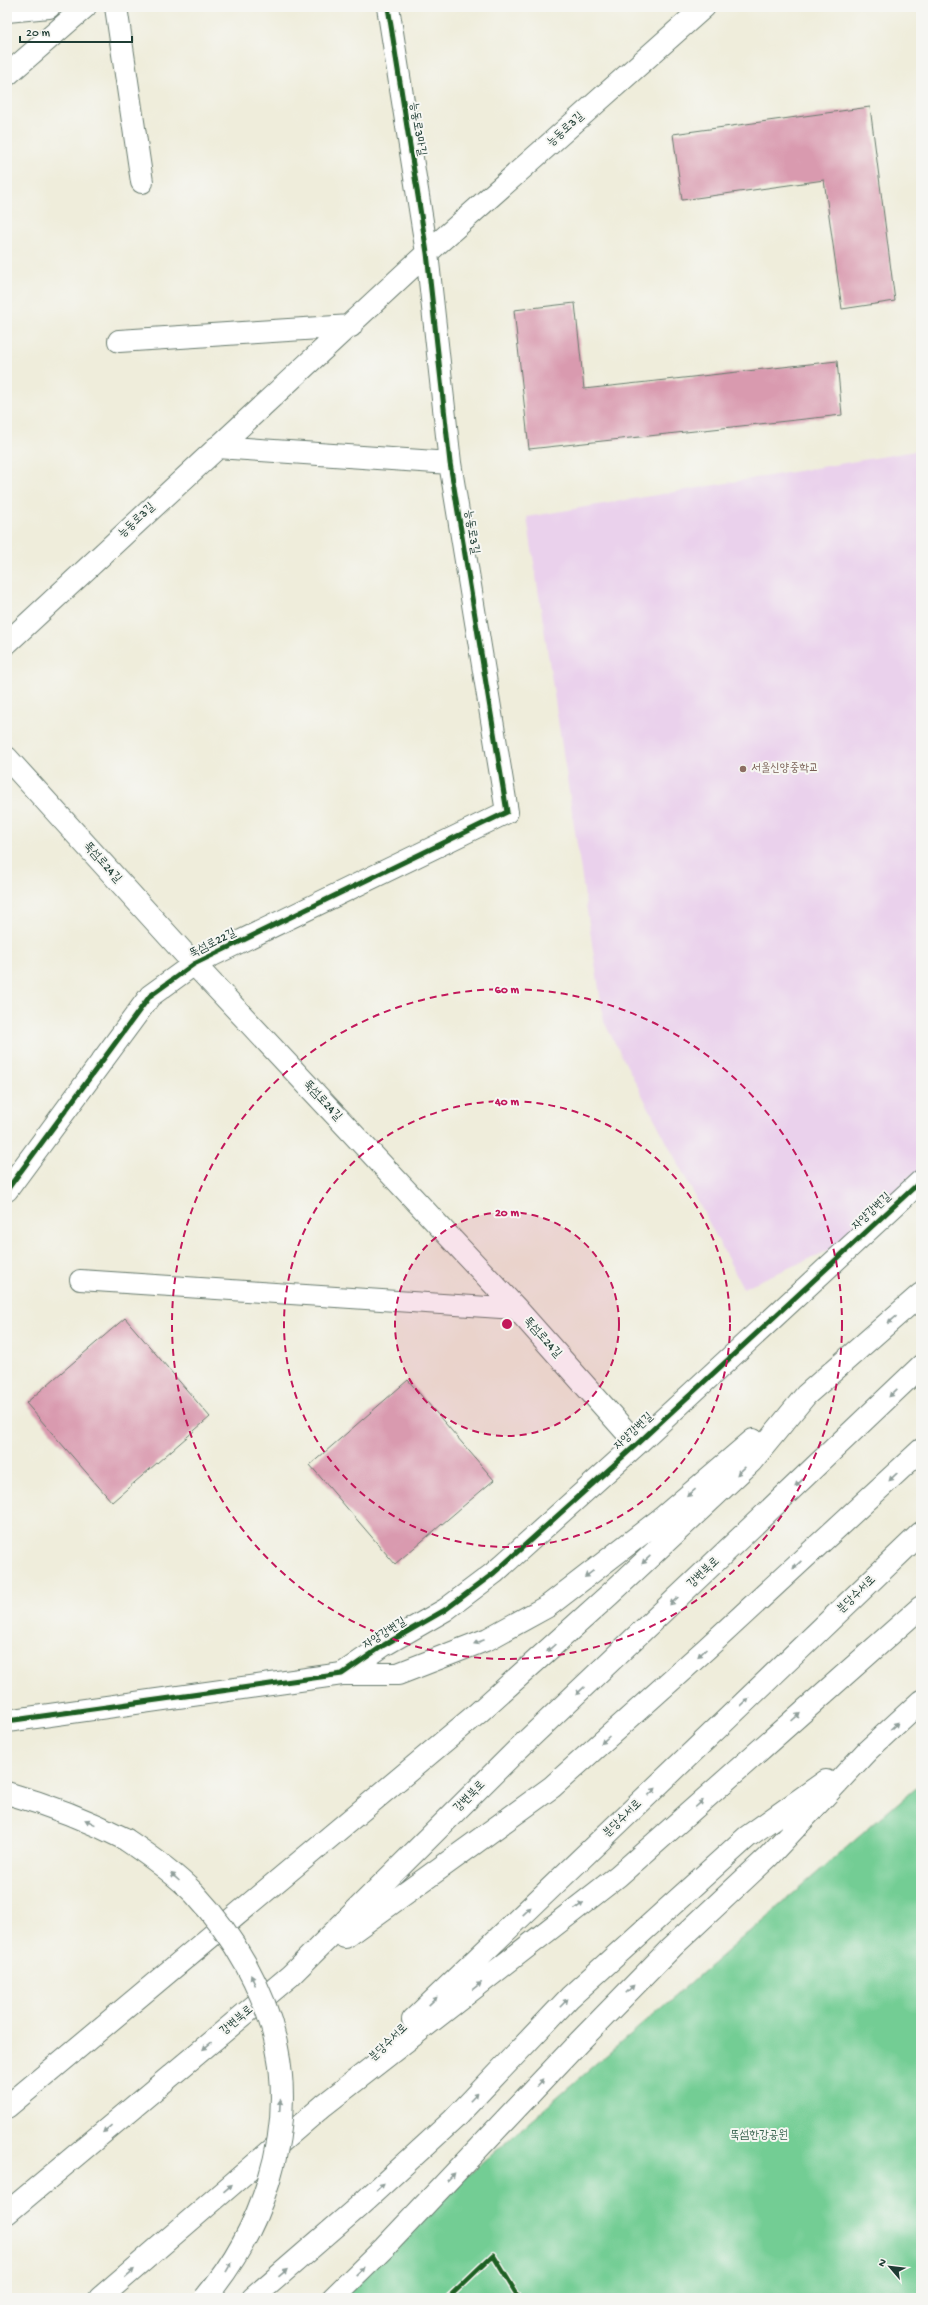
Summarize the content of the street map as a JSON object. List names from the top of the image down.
{
  "streets": {
    "main road": [
      "능동로3마길",
      "능동로3길",
      "뚝섬로24길",
      "뚝섬로22길",
      "자양강변길",
      "강변북로",
      "분당수서로"
    ]
  },
  "crossings": [
    ["능동로3마길", "능동로3길"],
    ["능동로3길", "뚝섬로22길"],
    ["뚝섬로24길", "뚝섬로22길"],
    ["뚝섬로24길", "자양강변길"]
  ],
  "parks": ["뚝섬한강공원"],
  "places": ["서울신양중학교"],
  "scale_bar": "20 m",
  "north": "top left",
  "rings": ["60 m", "40 m", "20 m"]
}
